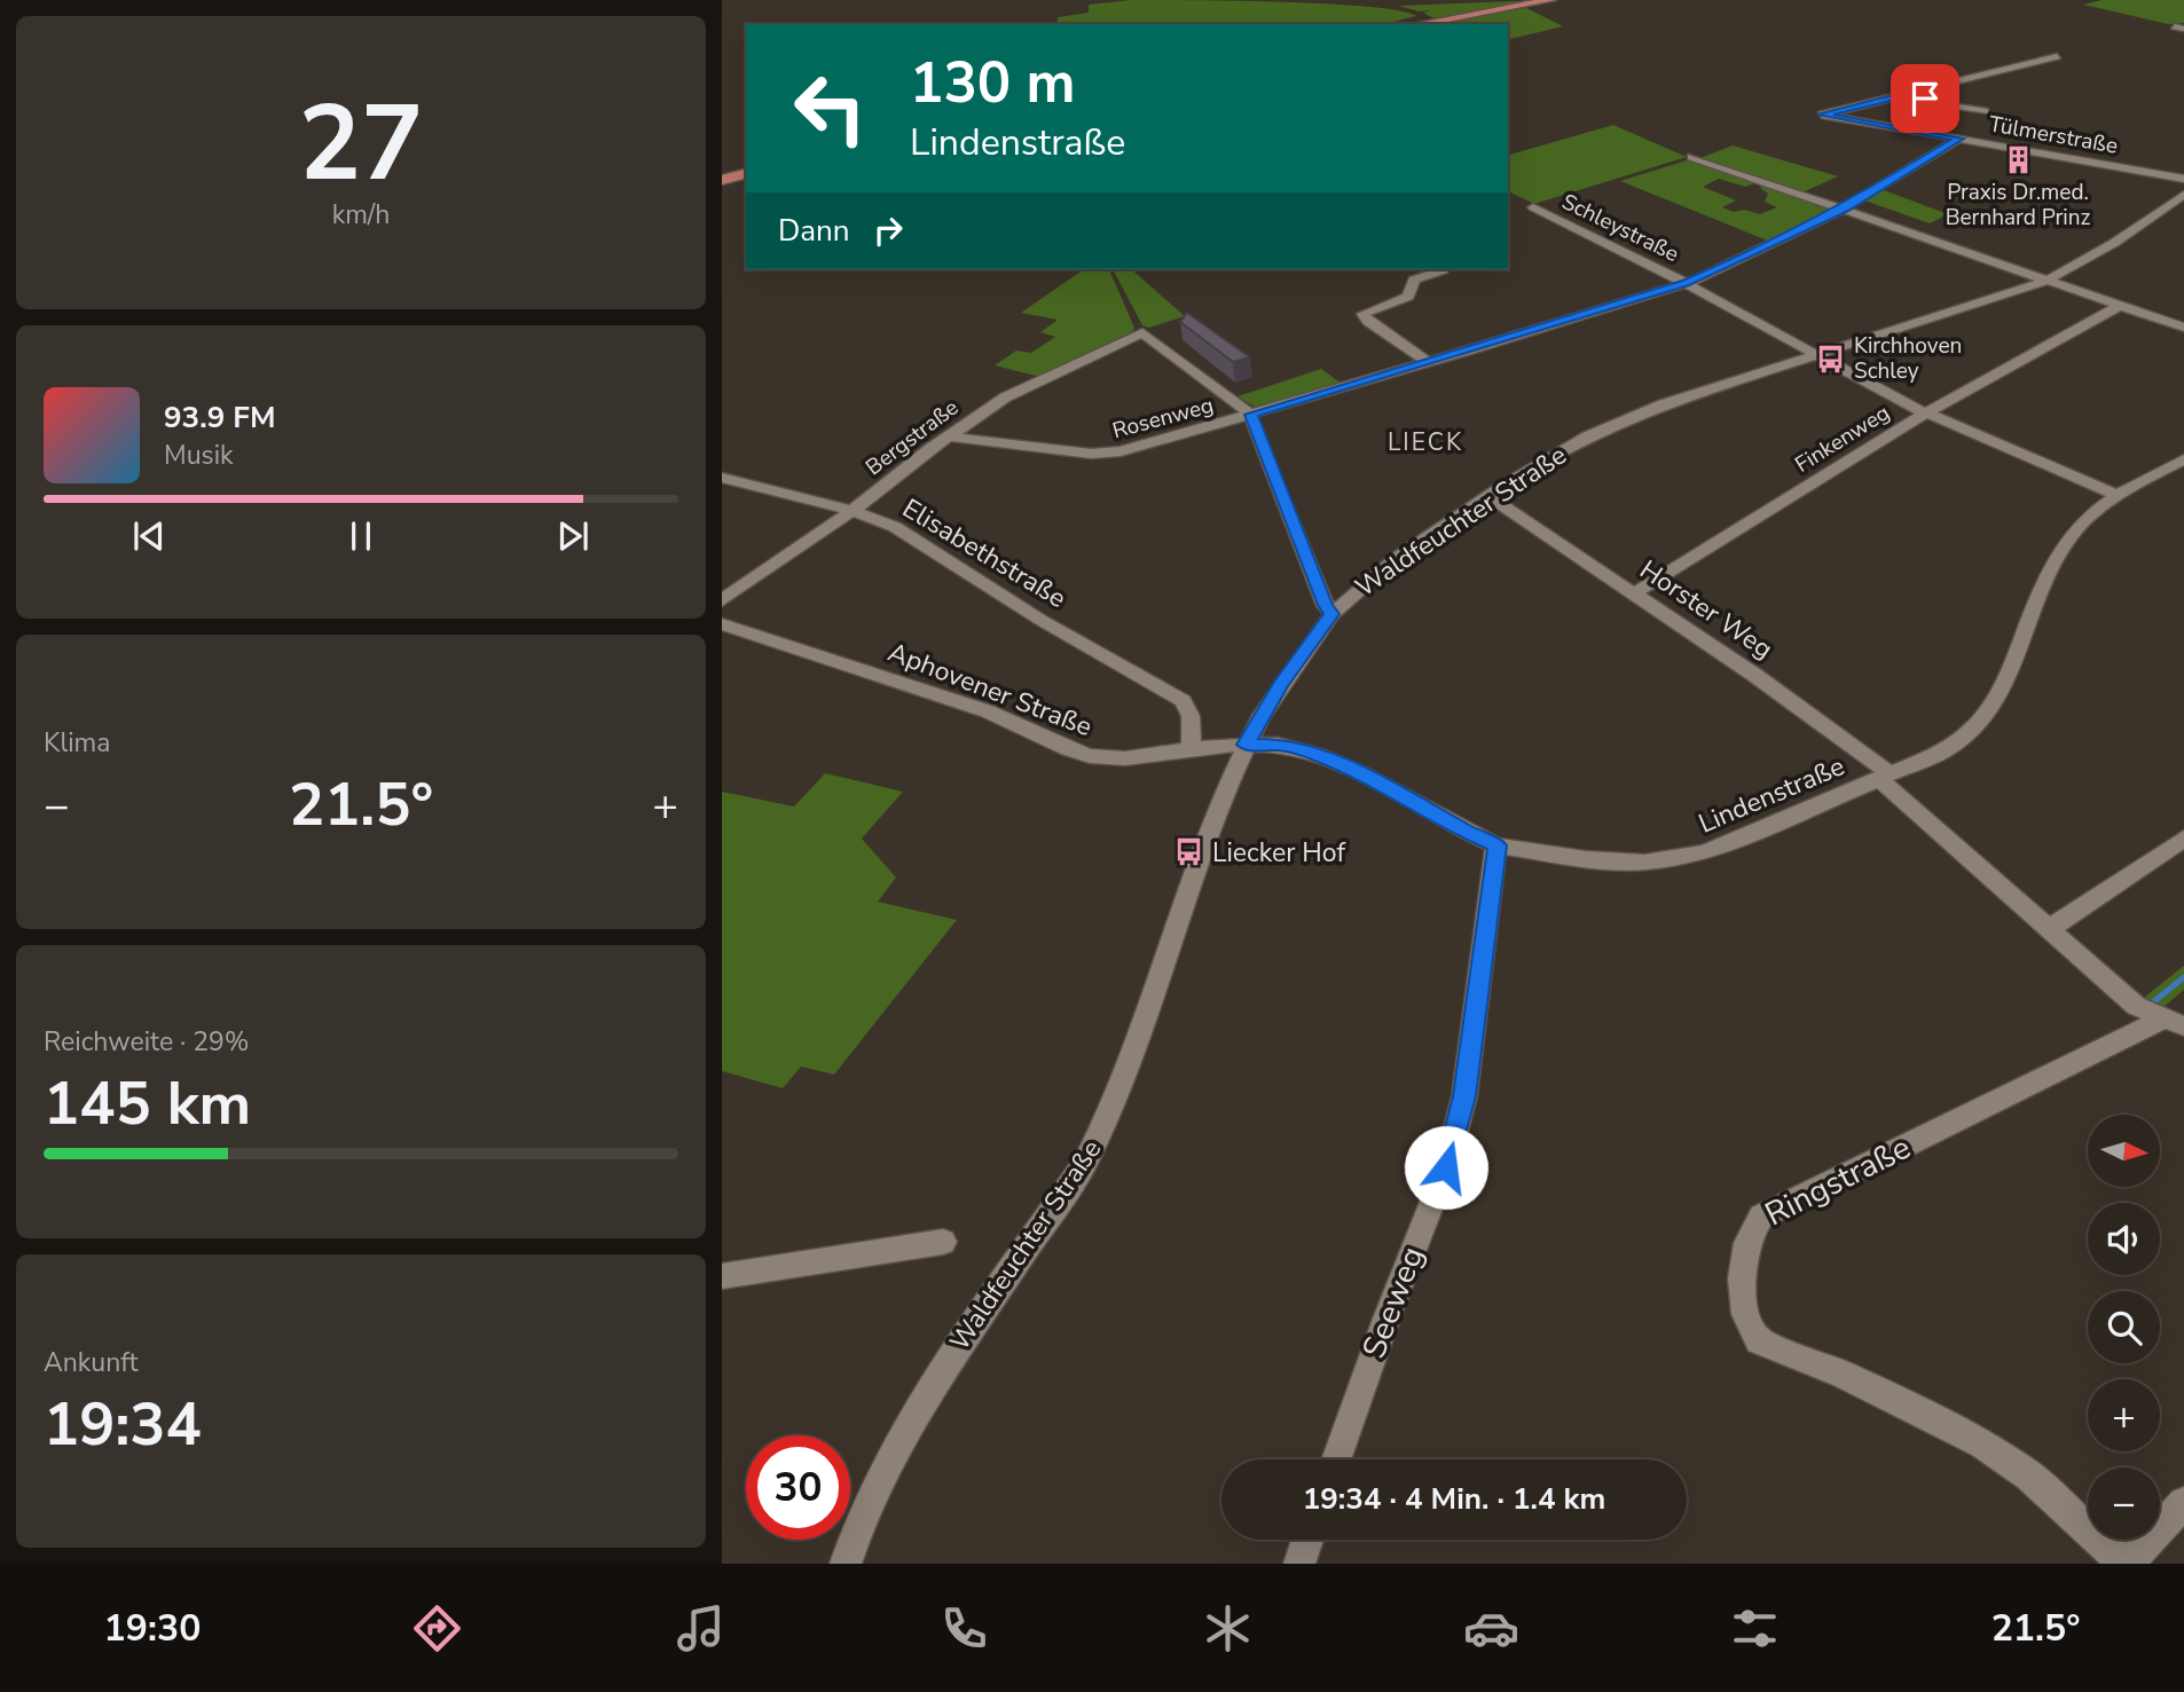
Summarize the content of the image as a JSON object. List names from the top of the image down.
{
  "streets": {
    "street": [
      "Tülmerstraße",
      "Schleystraße",
      "Rosenweg",
      "Bergstraße",
      "Finkenweg",
      "Waldfeuchter Straße",
      "Elisabethstraße",
      "Horster Weg",
      "Aphovener Straße",
      "Lindenstraße",
      "Ringstraße",
      "Seeweg"
    ]
  },
  "crossings": [
    ["Tülmerstraße", "Rosenweg"],
    ["Schleystraße", "Rosenweg"],
    ["Schleystraße", "Finkenweg"],
    ["Schleystraße", "Waldfeuchter Straße"],
    ["Schleystraße", "Lindenstraße"],
    ["Rosenweg", "Bergstraße"],
    ["Bergstraße", "Elisabethstraße"],
    ["Finkenweg", "Horster Weg"],
    ["Waldfeuchter Straße", "Horster Weg"],
    ["Waldfeuchter Straße", "Aphovener Straße"],
    ["Waldfeuchter Straße", "Lindenstraße"],
    ["Elisabethstraße", "Aphovener Straße"],
    ["Horster Weg", "Lindenstraße"],
    ["Horster Weg", "Ringstraße"],
    ["Aphovener Straße", "Lindenstraße"],
    ["Lindenstraße", "Seeweg"]
  ],
  "districts": ["LIECK"],
  "places": {
    "building": ["Praxis Dr.med. Bernhard Prinz"],
    "bus stop": ["Kirchhoven Schley", "Liecker Hof"]
  },
  "north": "right",
  "page": {
    "tile": [
      ["27", "km/h"],
      "Klima",
      ["Reichweite · 29%", "145 km"],
      ["Ankunft", "19:34"]
    ],
    "turn": ["130 m", "Lindenstraße"],
    "then": "Dann",
    "song": ["93.9 FM", "Musik"],
    "heat": ["−", "21.5°", "+"],
    "map_buttons": ["+", "−"],
    "limit": "30",
    "trip": "19:34 · 4 Min. · 1.4 km",
    "tabs": ["19:30", "21.5°"]
  }
}
